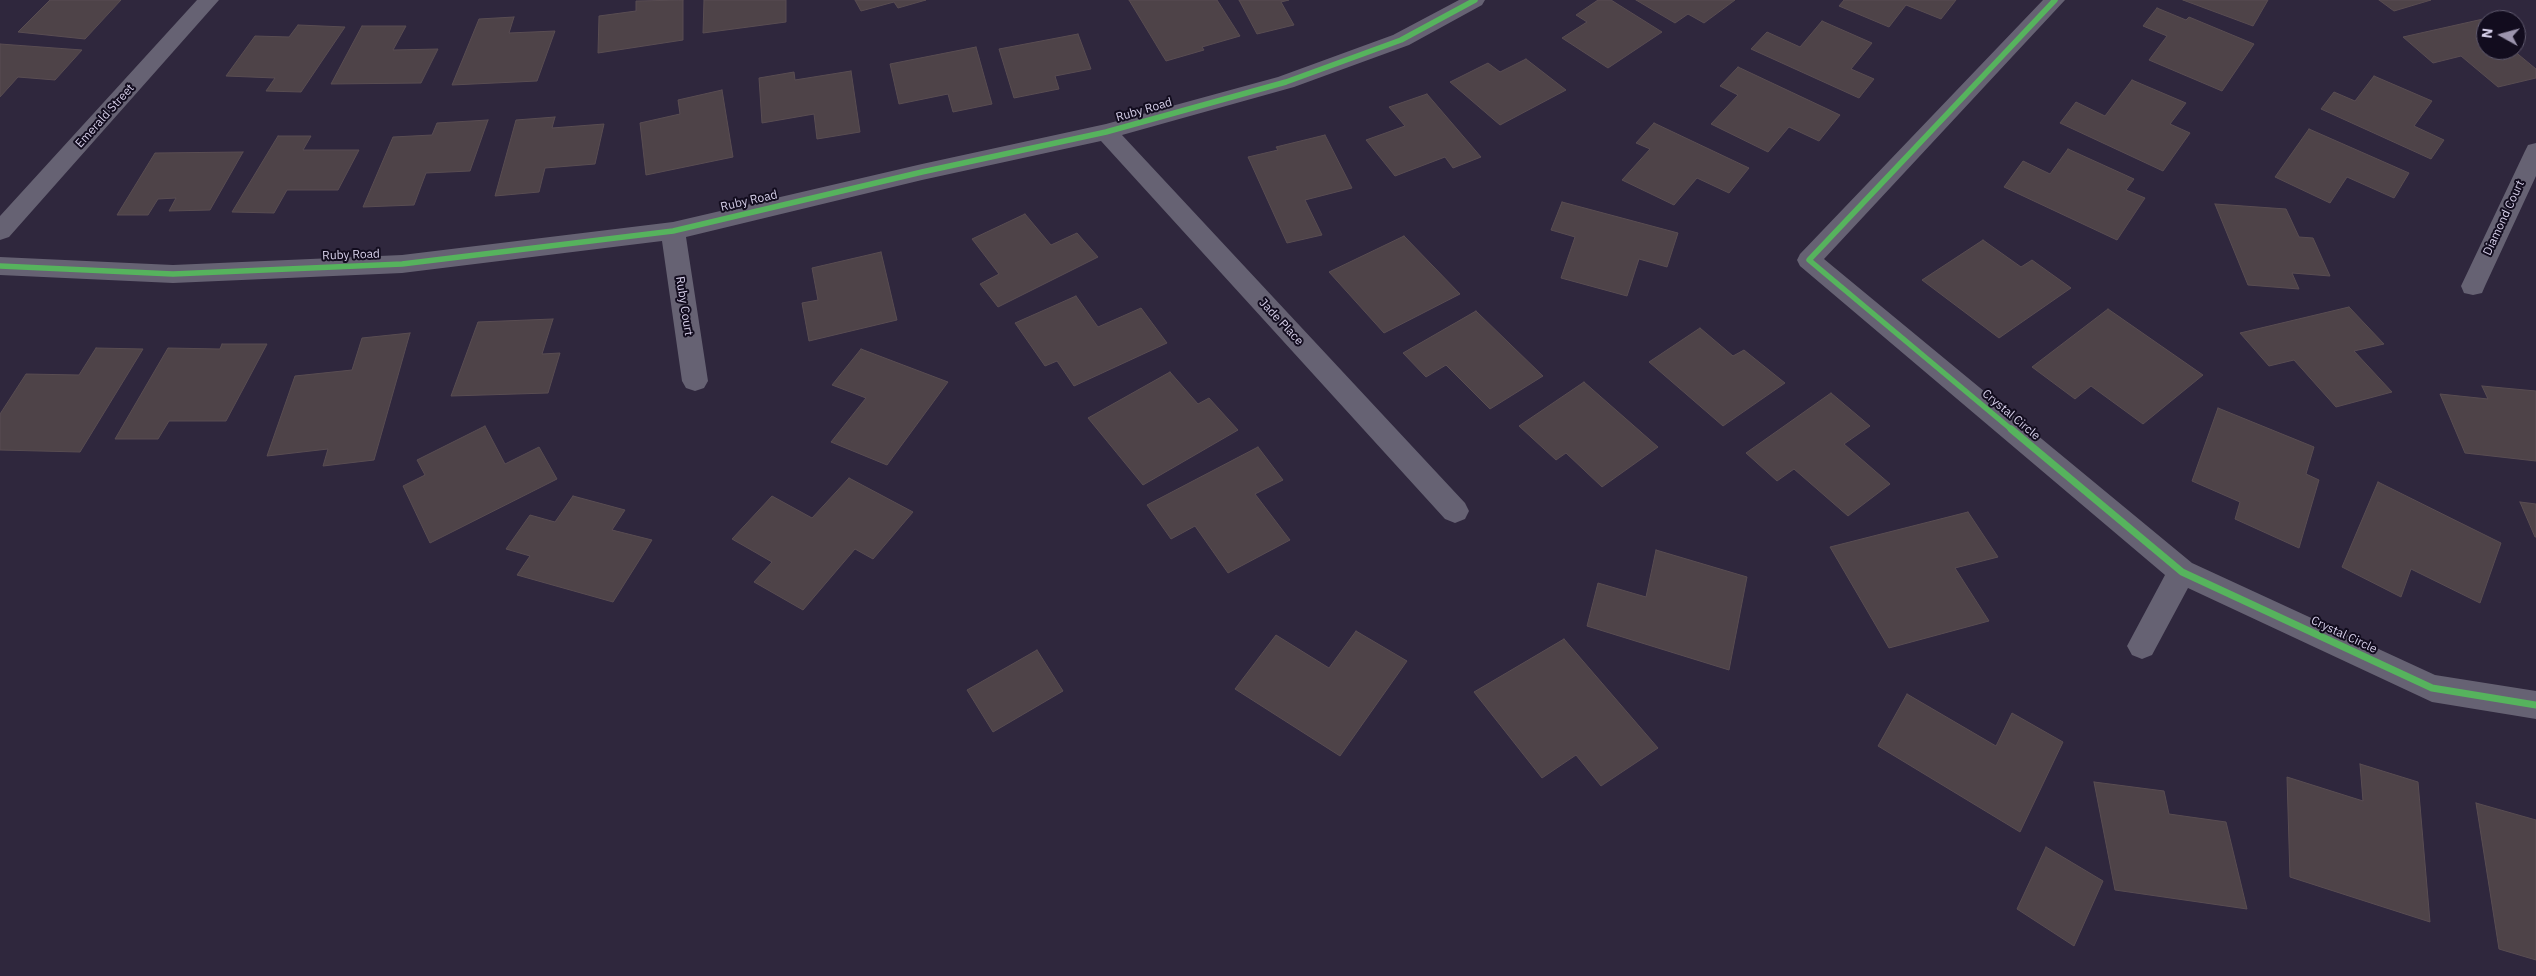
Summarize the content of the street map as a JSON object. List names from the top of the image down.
{
  "streets": {
    "street": [
      "Ruby Road",
      "Emerald Street",
      "Diamond Court",
      "Ruby Court",
      "Jade Place",
      "Crystal Circle"
    ]
  },
  "crossings": [
    ["Ruby Road", "Ruby Court"],
    ["Ruby Road", "Jade Place"]
  ],
  "north": "left"
}
